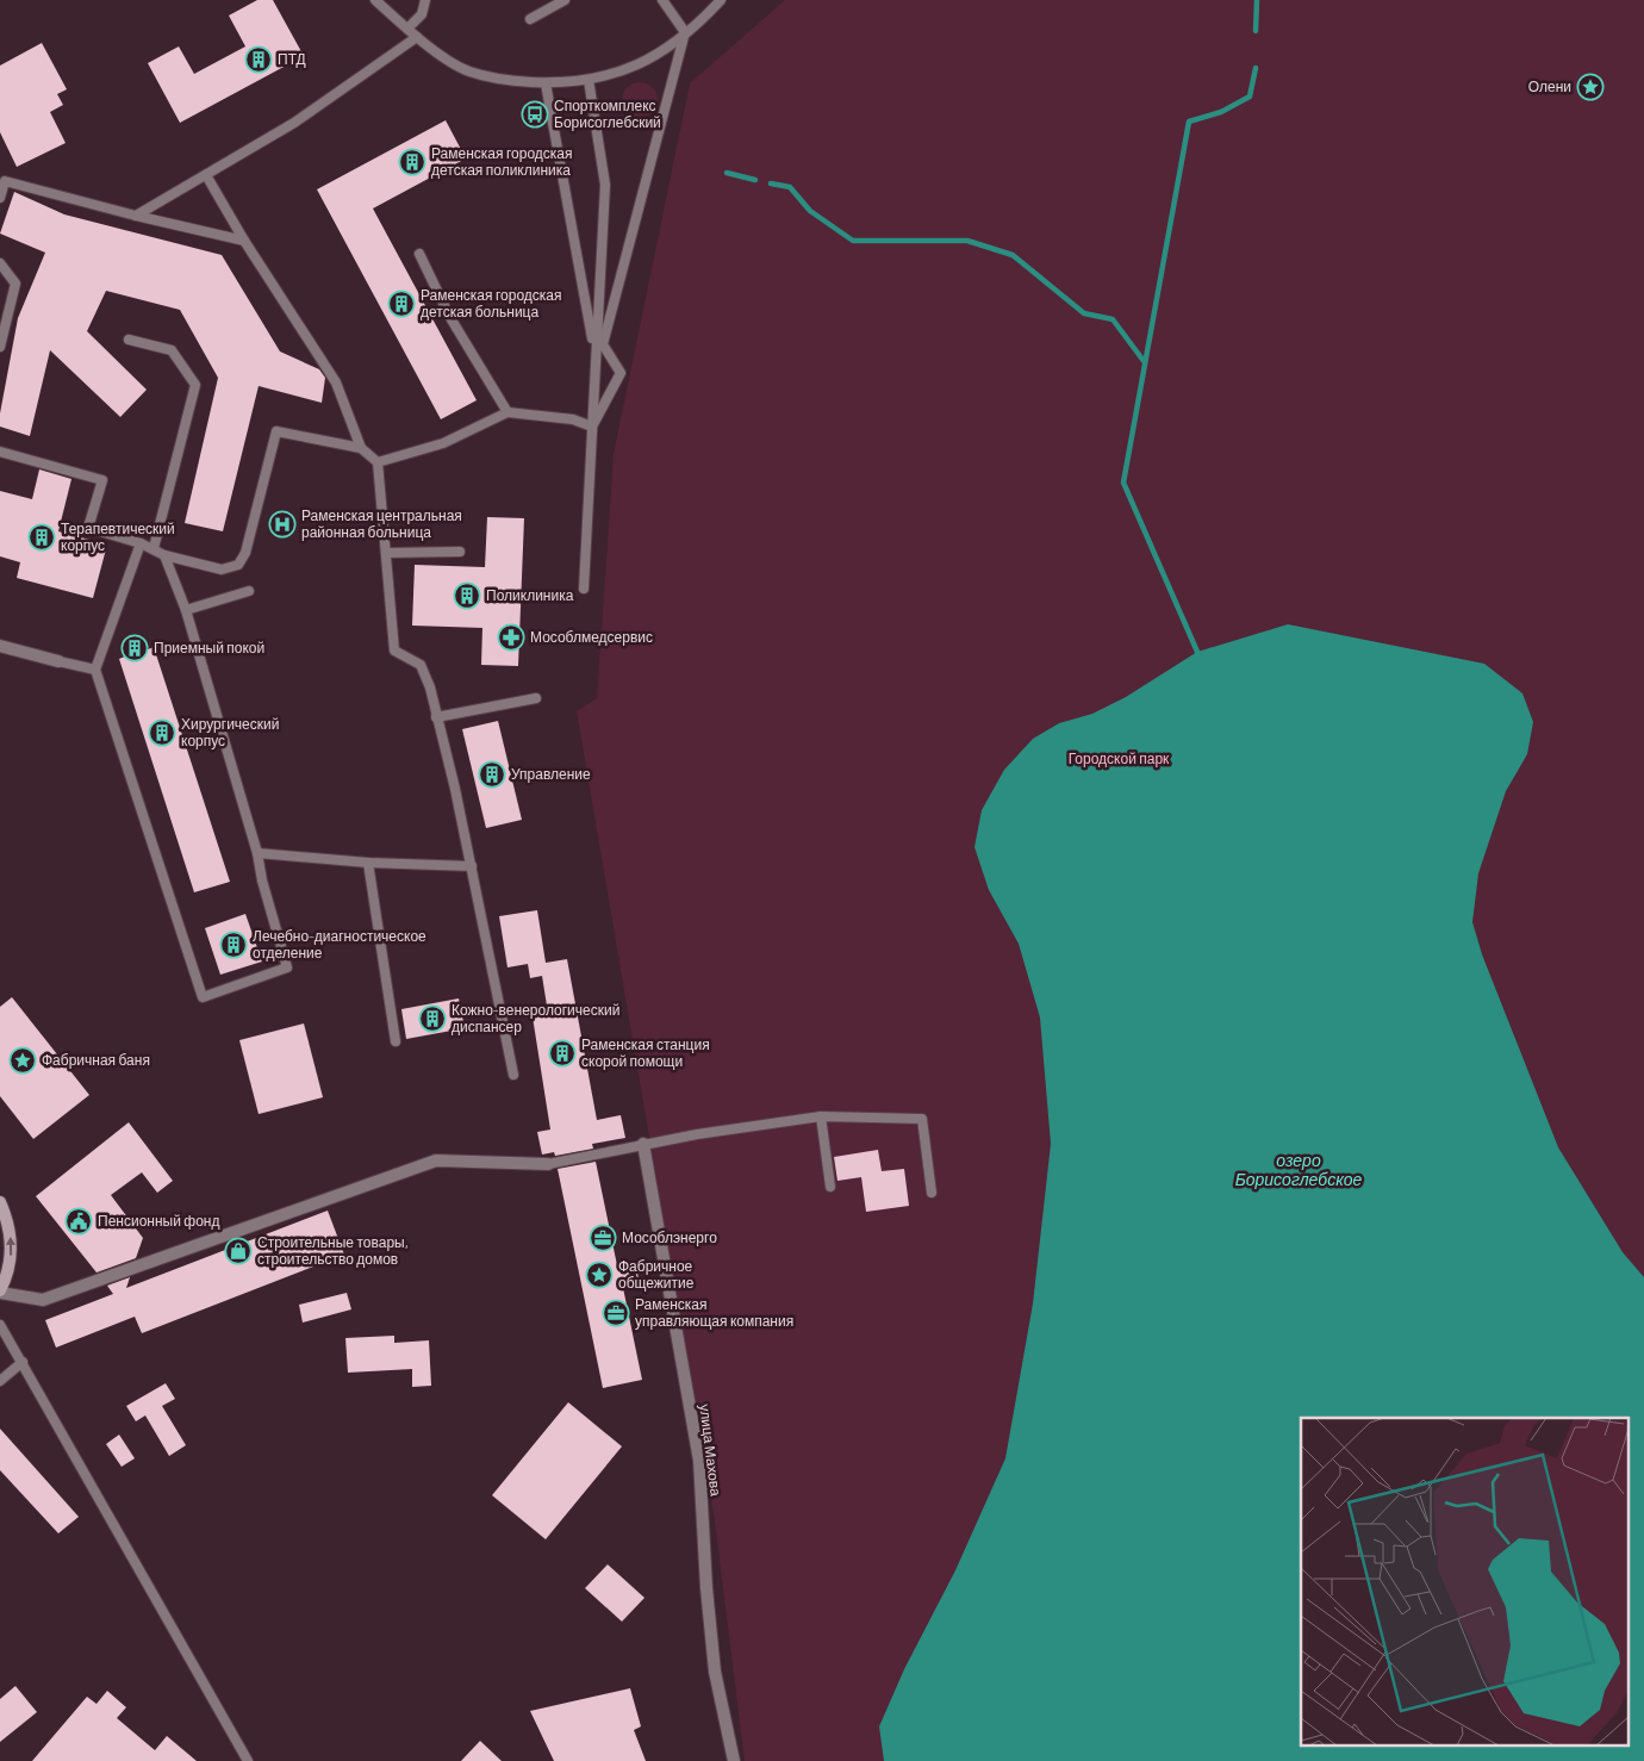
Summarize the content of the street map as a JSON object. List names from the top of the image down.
{
  "streets": {
    "street": ["улица Махова"]
  },
  "water": ["озеро Борисоглебское"],
  "parks": ["Городской парк"],
  "places": {
    "building": [
      "ПТД",
      "Раменская городская детская поликлиника",
      "Раменская городская детская больница",
      "Терапевтический корпус",
      "Поликлиника",
      "Приемный покой",
      "Хирургический корпус",
      "Управление",
      "Лечебно-диагностическое отделение",
      "Кожно-венерологический диспансер",
      "Раменская станция скорой помощи"
    ],
    "place": ["Олени", "Фабричная баня", "Фабричное общежитие"],
    "bus stop": ["Спорткомплекс Борисоглебский"],
    "hospital": ["Раменская центральная районная больница"],
    "pharmacy": ["Мособлмедсервис"],
    "public building": ["Пенсионный фонд"],
    "office": ["Мособлэнерго", "Раменская управляющая компания"],
    "shop": ["Строительные товары, строительство домов"]
  }
}
